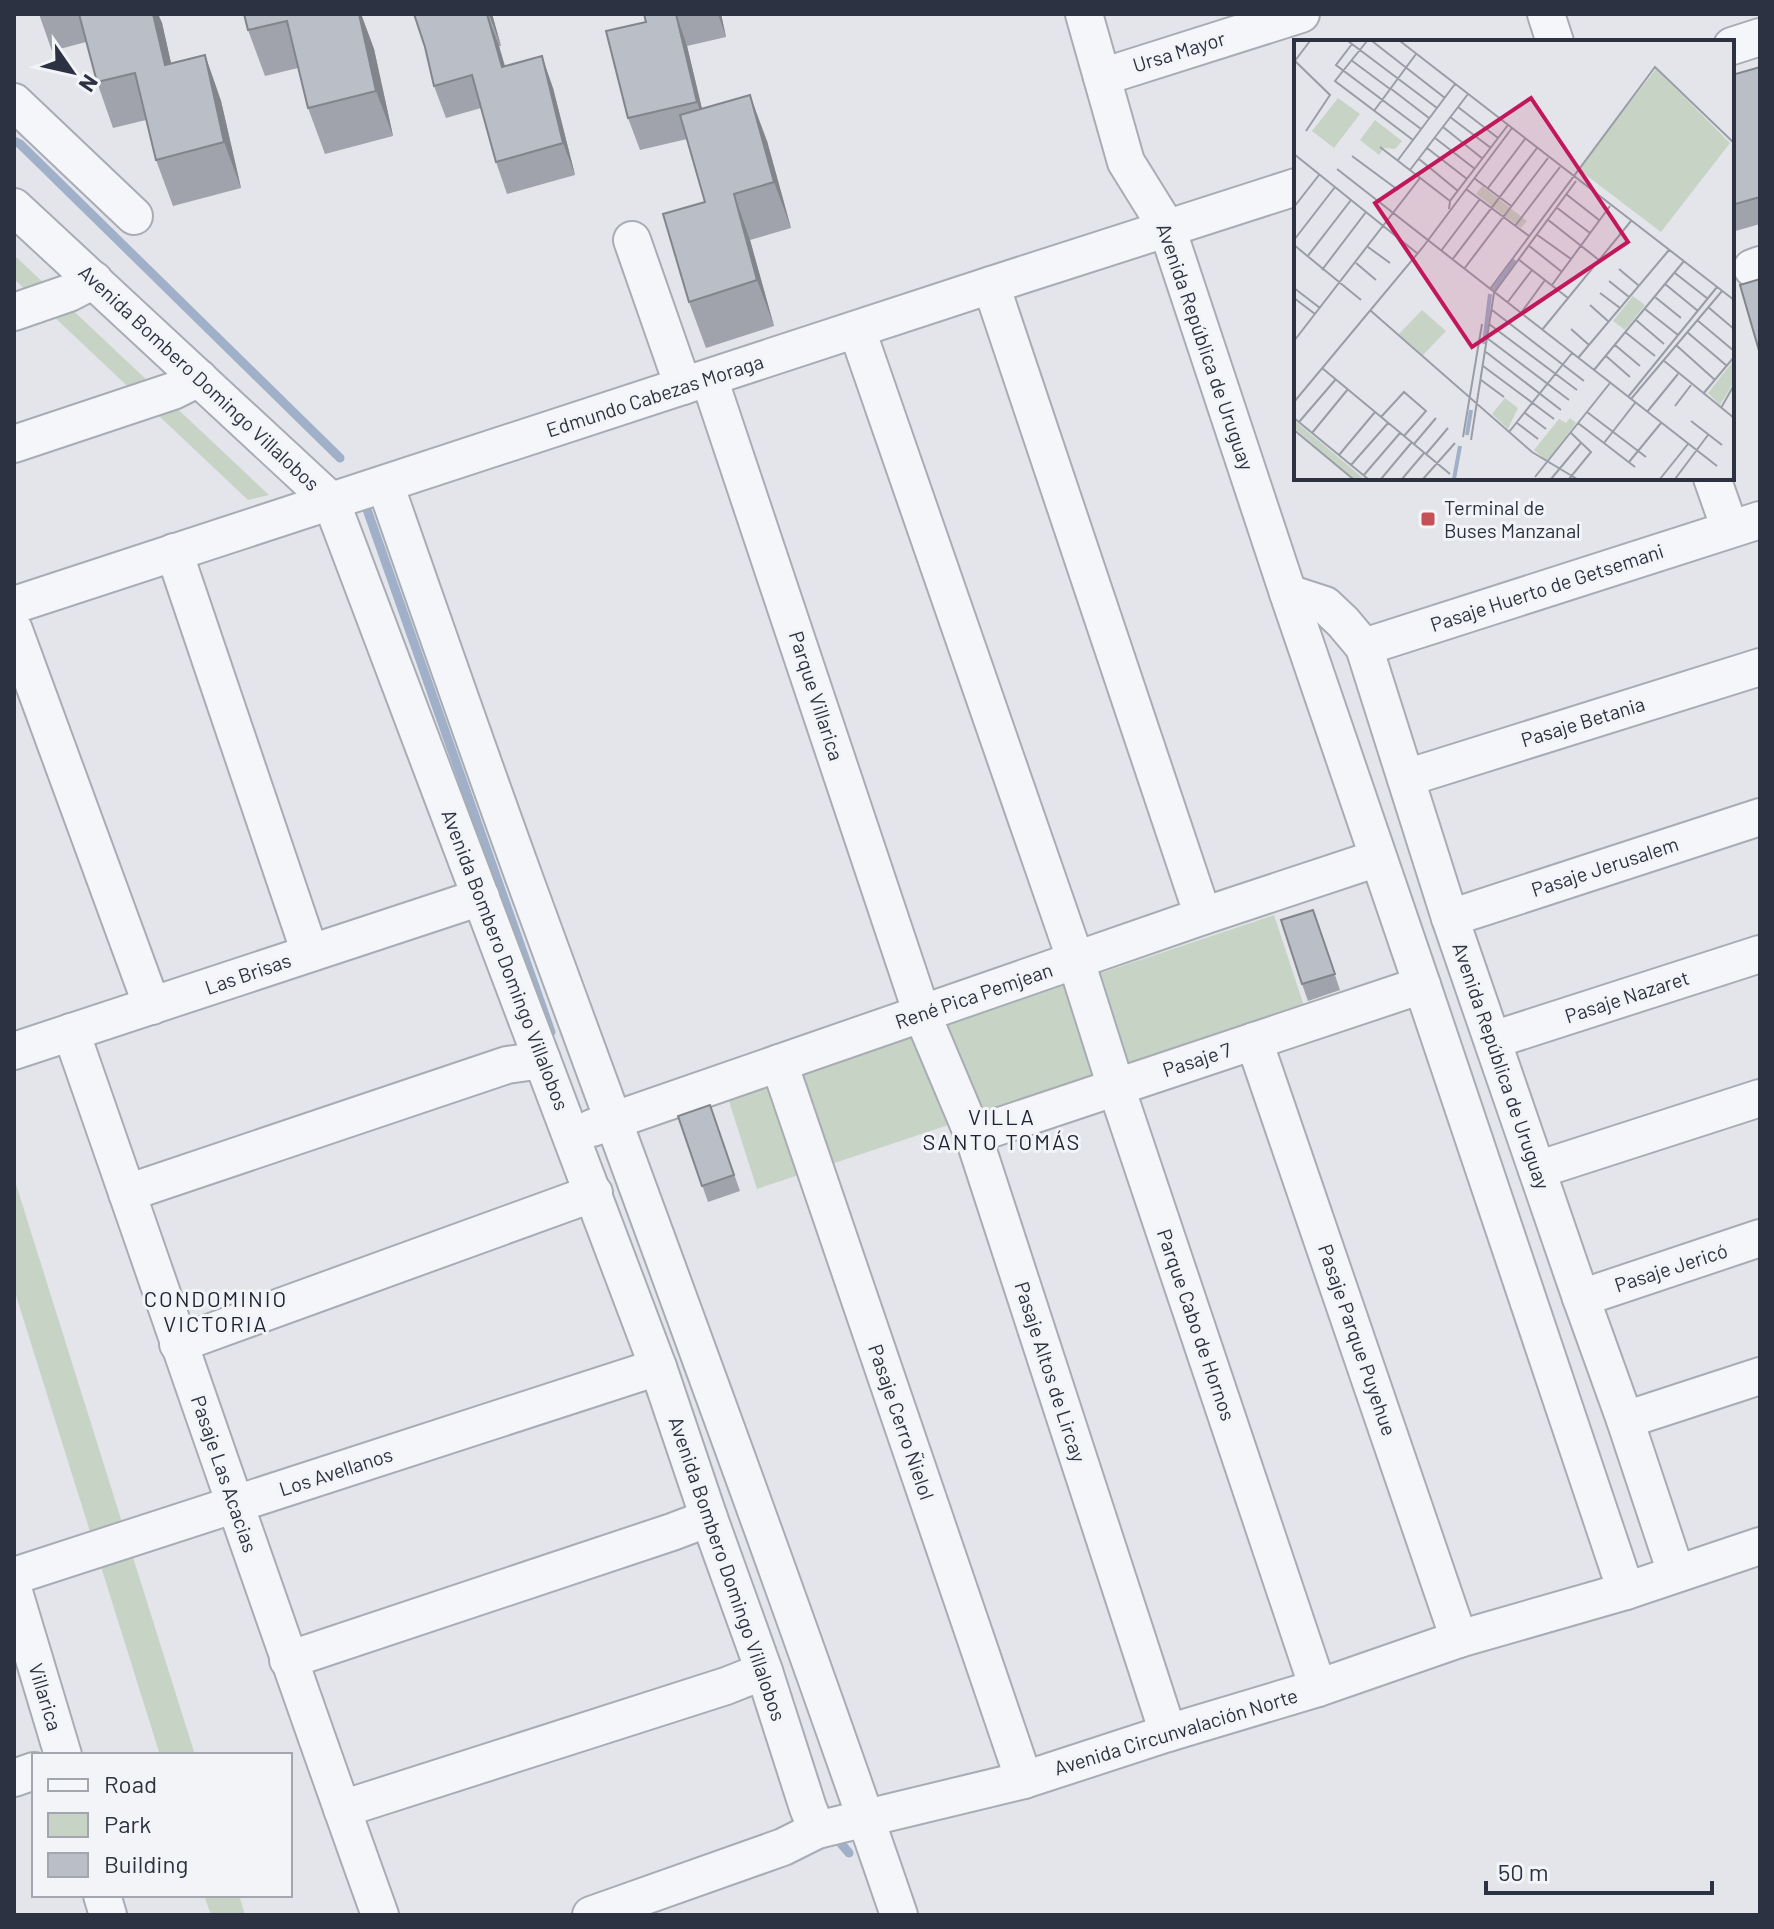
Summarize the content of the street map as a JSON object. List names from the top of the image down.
{
  "streets": {
    "street": [
      "Ursa Mayor",
      "Avenida República de Uruguay",
      "Avenida Bombero Domingo Villalobos",
      "Edmundo Cabezas Moraga",
      "Pasaje Huerto de Getsemani",
      "Parque Villarica",
      "Pasaje Betania",
      "Pasaje Jerusalem",
      "Las Brisas",
      "René Pica Pemjean",
      "Pasaje Nazaret",
      "Pasaje 7",
      "Pasaje Jericó",
      "Parque Cabo de Hornos",
      "Pasaje Parque Puyehue",
      "Pasaje Altos de Lircay",
      "Pasaje Cerro Ñielol",
      "Los Avellanos",
      "Pasaje Las Acacias",
      "Villarica",
      "Avenida Circunvalación Norte"
    ]
  },
  "crossings": [
    ["Ursa Mayor", "Avenida República de Uruguay"],
    ["Avenida República de Uruguay", "Edmundo Cabezas Moraga"],
    ["Avenida República de Uruguay", "Pasaje Huerto de Getsemani"],
    ["Avenida República de Uruguay", "Pasaje Betania"],
    ["Avenida República de Uruguay", "Pasaje Jerusalem"],
    ["Avenida República de Uruguay", "René Pica Pemjean"],
    ["Avenida República de Uruguay", "Pasaje Nazaret"],
    ["Avenida República de Uruguay", "Pasaje 7"],
    ["Avenida República de Uruguay", "Pasaje Jericó"],
    ["Avenida República de Uruguay", "Avenida Circunvalación Norte"],
    ["Avenida Bombero Domingo Villalobos", "Edmundo Cabezas Moraga"],
    ["Avenida Bombero Domingo Villalobos", "Las Brisas"],
    ["Avenida Bombero Domingo Villalobos", "René Pica Pemjean"],
    ["Avenida Bombero Domingo Villalobos", "Los Avellanos"],
    ["Avenida Bombero Domingo Villalobos", "Avenida Circunvalación Norte"],
    ["Edmundo Cabezas Moraga", "Parque Villarica"],
    ["Edmundo Cabezas Moraga", "Parque Cabo de Hornos"],
    ["Parque Villarica", "René Pica Pemjean"],
    ["Parque Villarica", "Pasaje Altos de Lircay"],
    ["Las Brisas", "Pasaje Las Acacias"],
    ["René Pica Pemjean", "Parque Cabo de Hornos"],
    ["René Pica Pemjean", "Pasaje Altos de Lircay"],
    ["René Pica Pemjean", "Pasaje Cerro Ñielol"],
    ["Pasaje 7", "Parque Cabo de Hornos"],
    ["Pasaje 7", "Pasaje Parque Puyehue"],
    ["Pasaje 7", "Pasaje Altos de Lircay"],
    ["Parque Cabo de Hornos", "Avenida Circunvalación Norte"],
    ["Pasaje Parque Puyehue", "Avenida Circunvalación Norte"],
    ["Pasaje Altos de Lircay", "Avenida Circunvalación Norte"],
    ["Pasaje Cerro Ñielol", "Avenida Circunvalación Norte"],
    ["Los Avellanos", "Pasaje Las Acacias"]
  ],
  "districts": ["VILLA SANTO TOMÁS", "CONDOMINIO VICTORIA"],
  "places": {
    "transit": ["Terminal de Buses Manzanal"]
  },
  "legend": ["Road", "Park", "Building"],
  "scale_bar": "50 m",
  "north": "bottom right"
}
